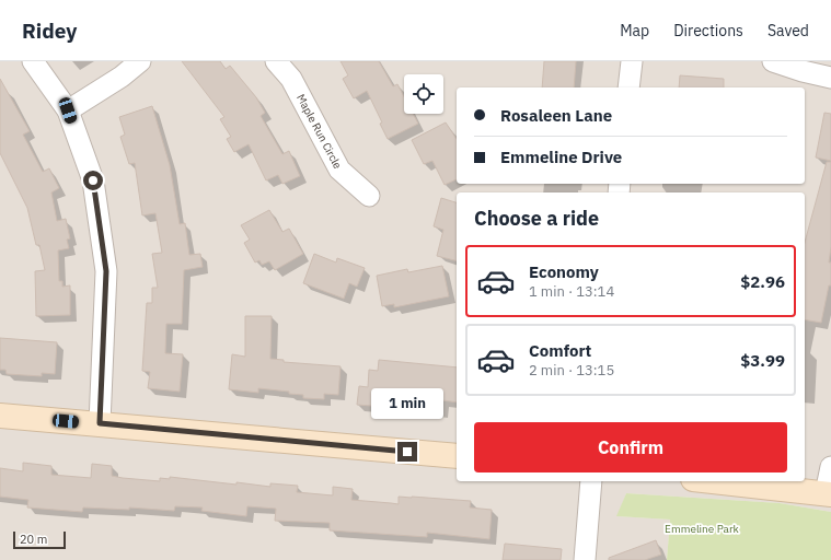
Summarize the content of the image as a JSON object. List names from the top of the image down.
{
  "streets": {
    "street": ["Maple Run Circle"]
  },
  "parks": ["Emmeline Park"],
  "scale_bar": "20 m",
  "page": {
    "header": "Ridey",
    "nav": ["Map", "Directions", "Saved"],
    "banner": ["Rosaleen Lane", "Emmeline Drive"],
    "heading": "Choose a ride",
    "list": [
      {
        "name": "Economy",
        "note": "1 min · 13:14",
        "value": "$2.96"
      },
      {
        "name": "Comfort",
        "note": "2 min · 13:15",
        "value": "$3.99"
      }
    ],
    "bubble": "1 min",
    "buttons": "Confirm",
    "scale": "20 m"
  }
}
